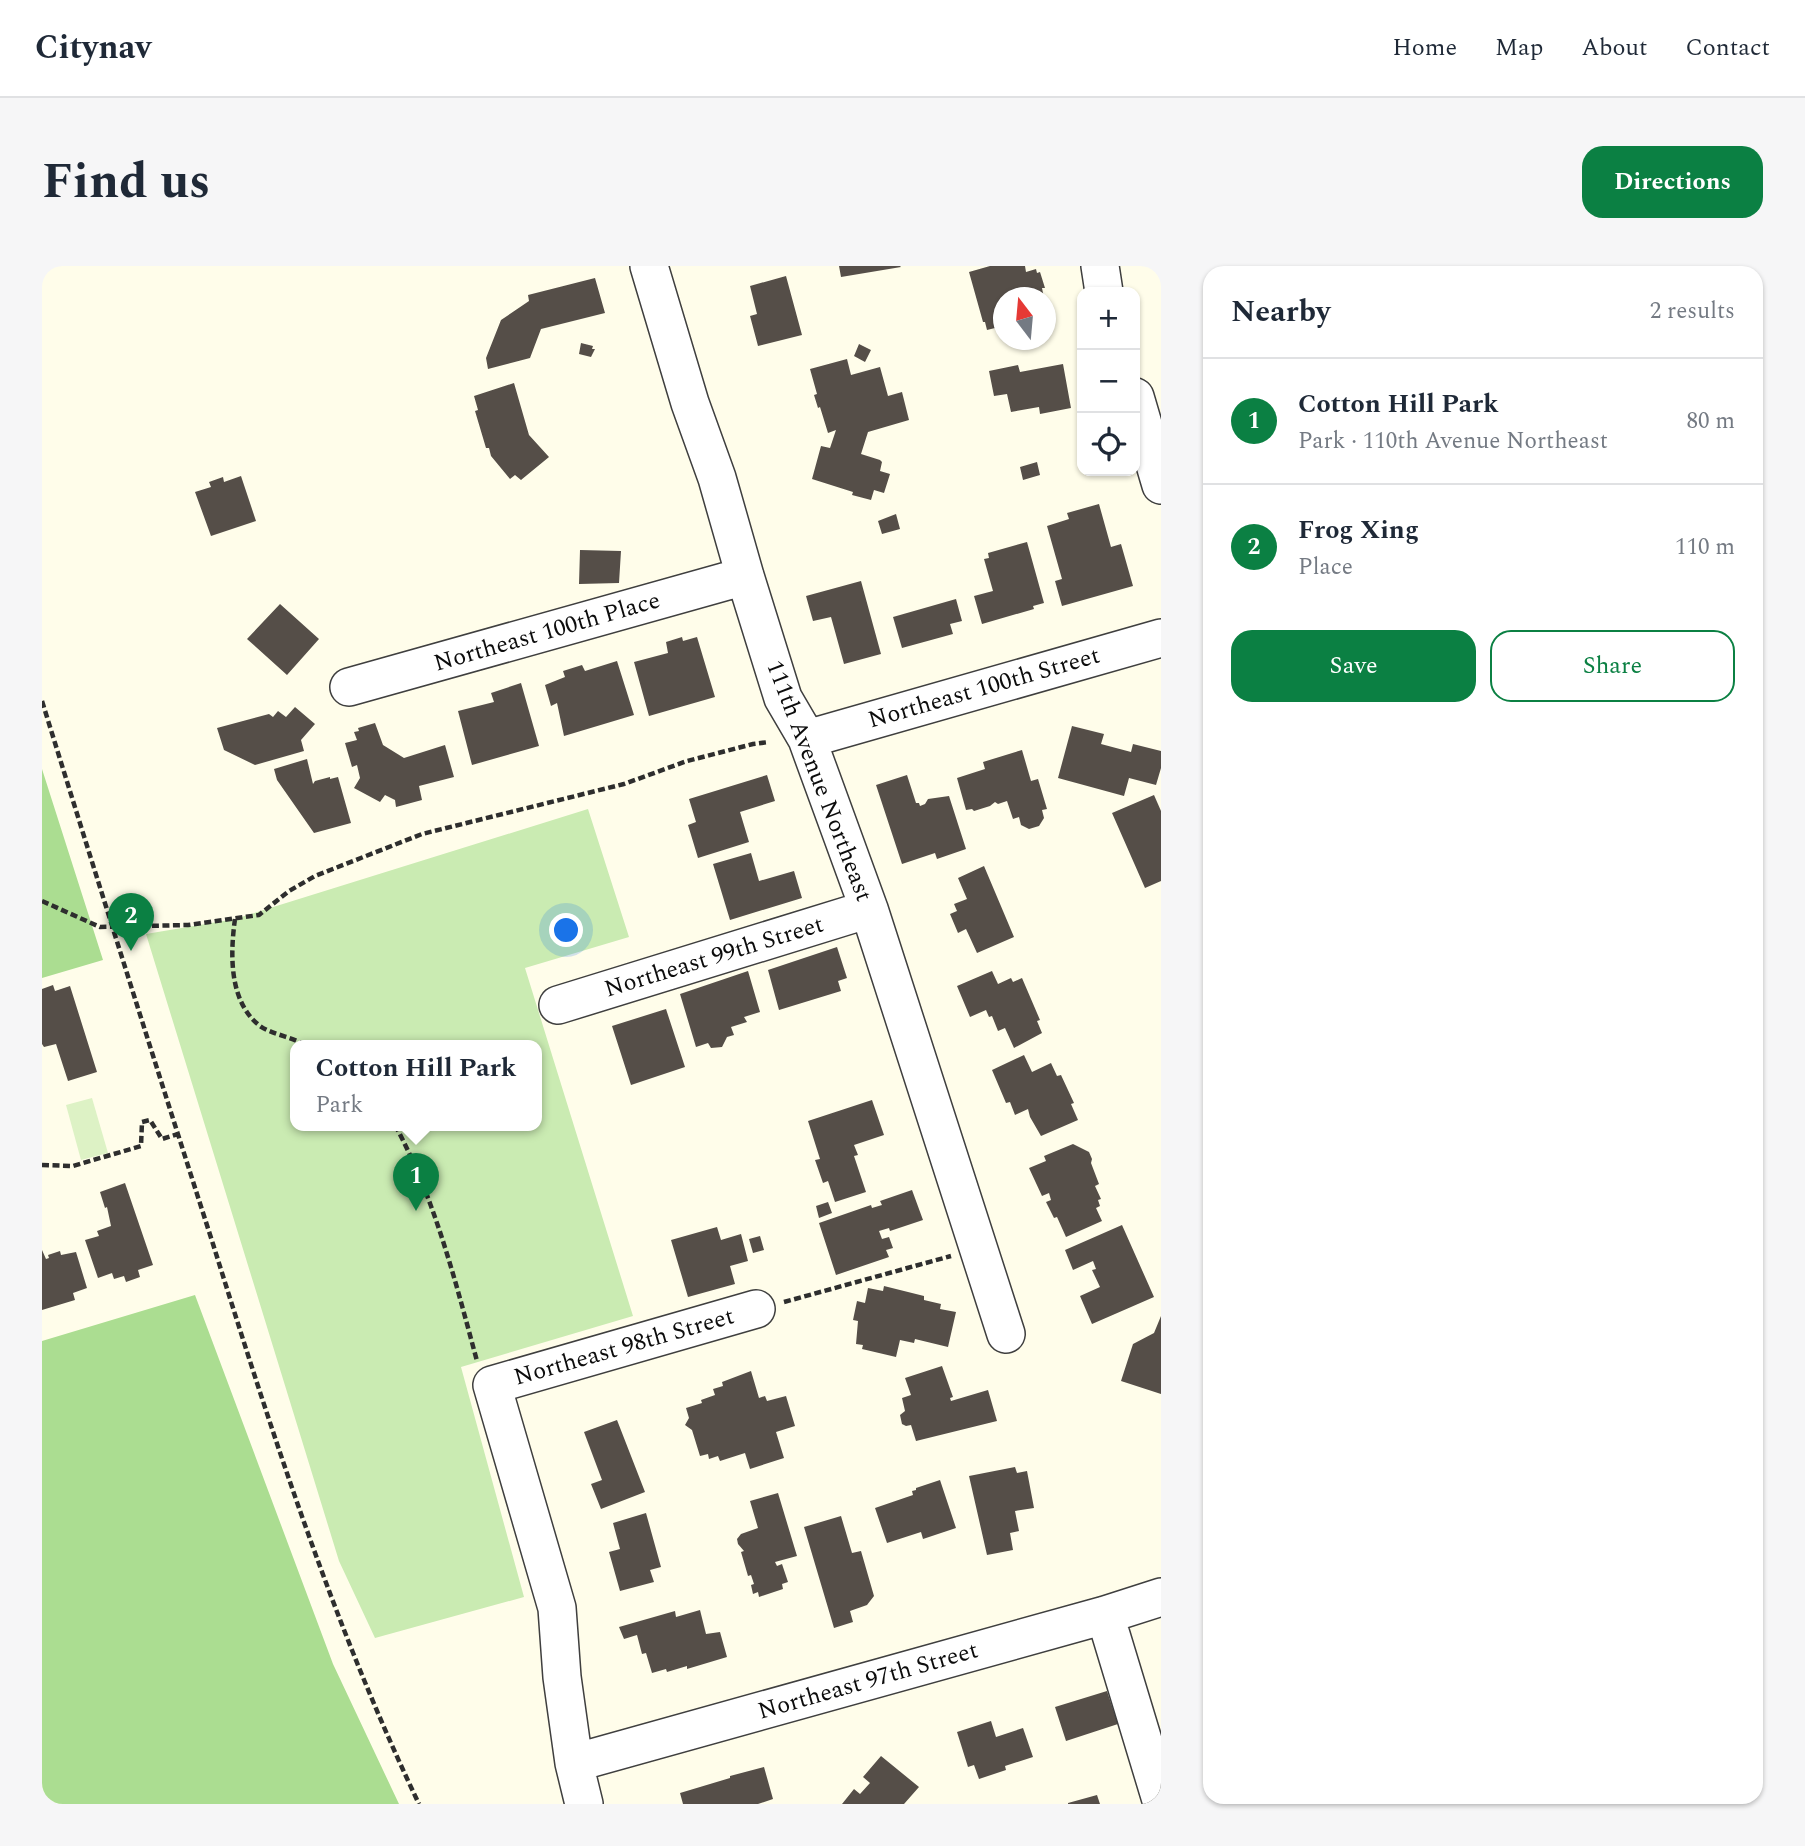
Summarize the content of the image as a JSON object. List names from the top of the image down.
{
  "streets": {
    "street": [
      "Northeast 100th Place",
      "Northeast 100th Street",
      "111th Avenue Northeast",
      "Northeast 99th Street",
      "Northeast 98th Street",
      "Northeast 97th Street"
    ]
  },
  "crossings": [
    ["Northeast 100th Place", "111th Avenue Northeast"],
    ["Northeast 100th Street", "111th Avenue Northeast"],
    ["111th Avenue Northeast", "Northeast 99th Street"]
  ],
  "north": "top",
  "page": {
    "header": "Citynav",
    "nav": [
      "Home",
      "Map",
      "About",
      "Contact"
    ],
    "title": "Find us",
    "buttons": [
      "Directions",
      ["Save", "Share"]
    ],
    "heading": ["Nearby", "2 results"],
    "map_buttons": ["+", "−"],
    "list": [
      {
        "mark": "1",
        "name": "Cotton Hill Park",
        "note": "Park · 110th Avenue Northeast",
        "value": "80 m"
      },
      {
        "mark": "2",
        "name": "Frog Xing",
        "note": "Place",
        "value": "110 m"
      }
    ],
    "pins": ["2", "1"],
    "popup": ["Cotton Hill Park", "Park"]
  }
}
